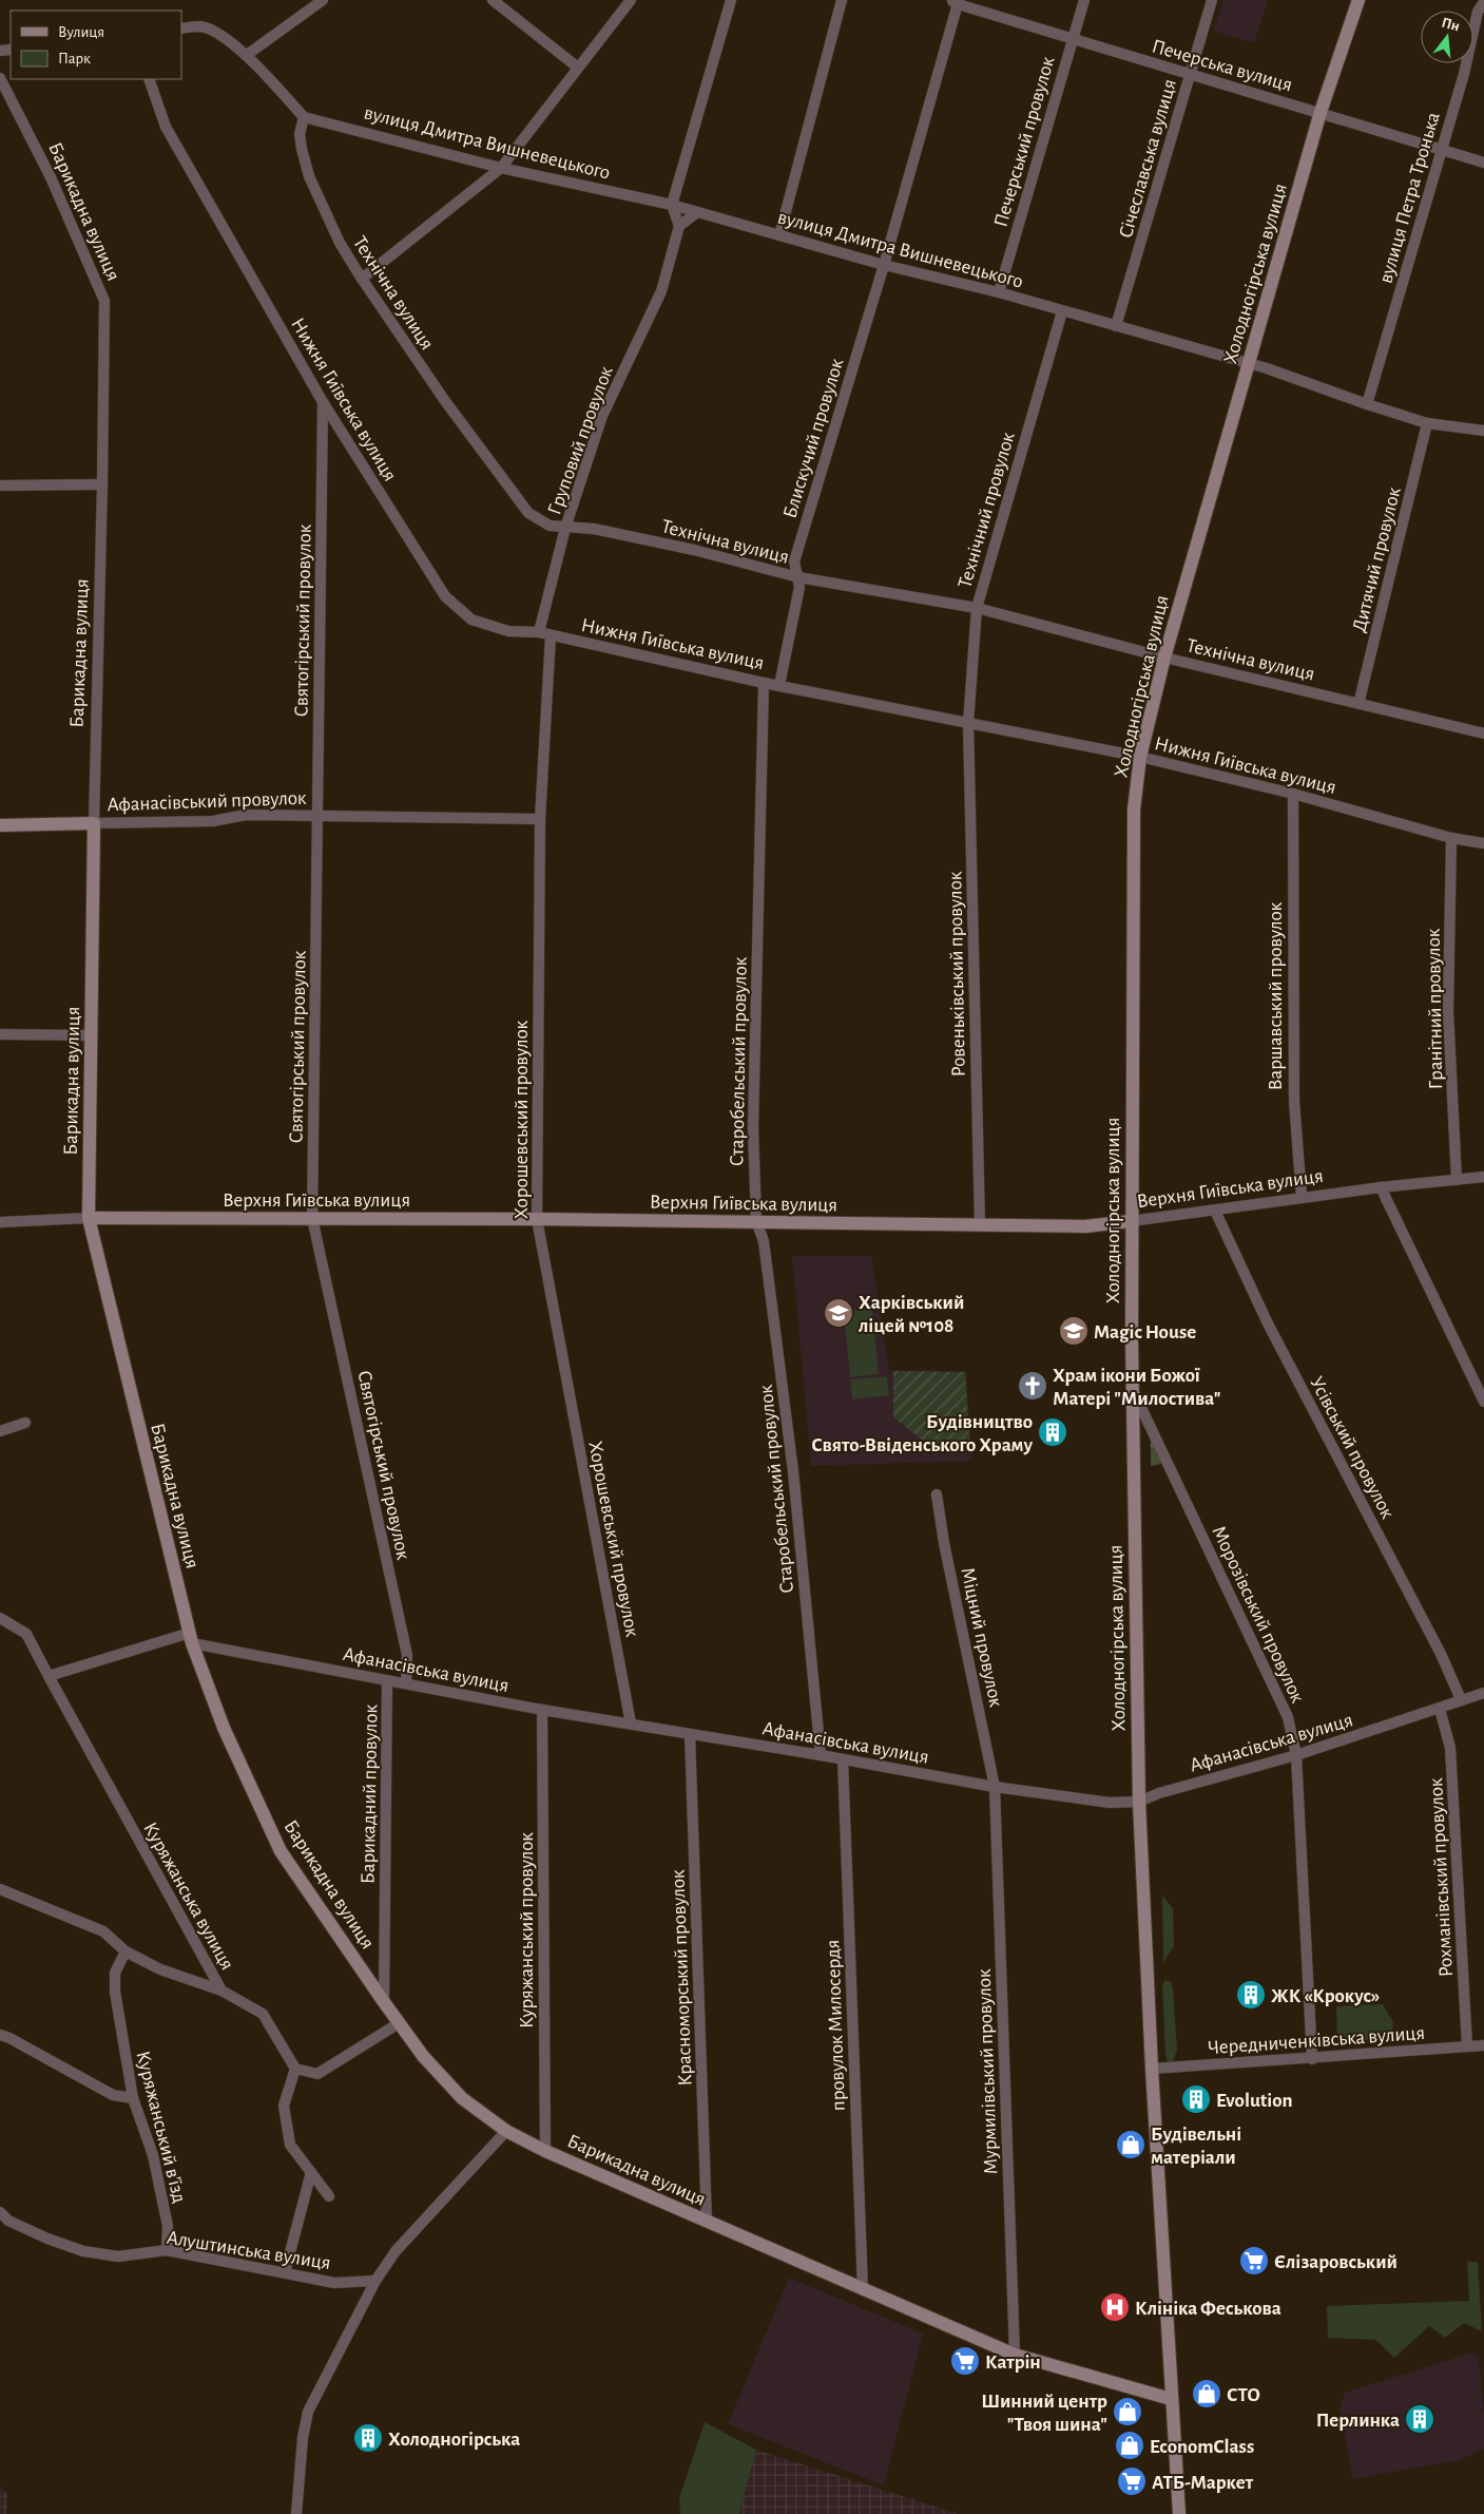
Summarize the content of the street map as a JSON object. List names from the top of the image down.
{
  "streets": {
    "street": [
      "Печерська вулиця",
      "вулиця Дмитра Вишневецького",
      "Печерський провулок",
      "Січеславська вулиця",
      "вулиця Петра Тронька",
      "Барикадна вулиця",
      "Холодногірська вулиця",
      "Технічна вулиця",
      "Нижня Гиївська вулиця",
      "Блискучий провулок",
      "Груповий провулок",
      "Технічний провулок",
      "Дитячий провулок",
      "Святогірський провулок",
      "Афанасівський провулок",
      "Ровеньківський провулок",
      "Варшавський провулок",
      "Гранітний провулок",
      "Старобельський провулок",
      "Хорошевський провулок",
      "Верхня Гиївська вулиця",
      "Усівський провулок",
      "Морозівський провулок",
      "Міцний провулок",
      "Афанасівська вулиця",
      "Барикадний провулок",
      "Рохманівський провулок",
      "Куряжанська вулиця",
      "Куряжанський провулок",
      "Красноморський провулок",
      "провулок Милосердя",
      "Чередниченківська вулиця",
      "Мурмилівський провулок",
      "Куряжанський в’їзд",
      "Алуштинська вулиця"
    ]
  },
  "crossings": [
    ["Печерська вулиця", "Печерський провулок"],
    ["Печерська вулиця", "Січеславська вулиця"],
    ["Печерська вулиця", "вулиця Петра Тронька"],
    ["Печерська вулиця", "Холодногірська вулиця"],
    ["Печерська вулиця", "Блискучий провулок"],
    ["вулиця Дмитра Вишневецького", "Печерський провулок"],
    ["вулиця Дмитра Вишневецького", "Січеславська вулиця"],
    ["вулиця Дмитра Вишневецького", "вулиця Петра Тронька"],
    ["вулиця Дмитра Вишневецького", "Холодногірська вулиця"],
    ["вулиця Дмитра Вишневецького", "Технічна вулиця"],
    ["вулиця Дмитра Вишневецького", "Блискучий провулок"],
    ["вулиця Дмитра Вишневецького", "Технічний провулок"],
    ["вулиця Дмитра Вишневецького", "Дитячий провулок"],
    ["Барикадна вулиця", "Холодногірська вулиця"],
    ["Барикадна вулиця", "Афанасівський провулок"],
    ["Барикадна вулиця", "Верхня Гиївська вулиця"],
    ["Барикадна вулиця", "Афанасівська вулиця"],
    ["Барикадна вулиця", "Барикадний провулок"],
    ["Барикадна вулиця", "Куряжанський провулок"],
    ["Барикадна вулиця", "Красноморський провулок"],
    ["Барикадна вулиця", "провулок Милосердя"],
    ["Барикадна вулиця", "Мурмилівський провулок"],
    ["Холодногірська вулиця", "Технічна вулиця"],
    ["Холодногірська вулиця", "Нижня Гиївська вулиця"],
    ["Холодногірська вулиця", "Верхня Гиївська вулиця"],
    ["Холодногірська вулиця", "Морозівський провулок"],
    ["Холодногірська вулиця", "Афанасівська вулиця"],
    ["Холодногірська вулиця", "Чередниченківська вулиця"],
    ["Технічна вулиця", "Блискучий провулок"],
    ["Технічна вулиця", "Груповий провулок"],
    ["Технічна вулиця", "Технічний провулок"],
    ["Технічна вулиця", "Дитячий провулок"],
    ["Нижня Гиївська вулиця", "Блискучий провулок"],
    ["Нижня Гиївська вулиця", "Груповий провулок"],
    ["Нижня Гиївська вулиця", "Технічний провулок"],
    ["Нижня Гиївська вулиця", "Святогірський провулок"],
    ["Нижня Гиївська вулиця", "Ровеньківський провулок"],
    ["Нижня Гиївська вулиця", "Варшавський провулок"],
    ["Нижня Гиївська вулиця", "Гранітний провулок"],
    ["Нижня Гиївська вулиця", "Старобельський провулок"],
    ["Нижня Гиївська вулиця", "Хорошевський провулок"],
    ["Технічний провулок", "Ровеньківський провулок"],
    ["Святогірський провулок", "Афанасівський провулок"],
    ["Святогірський провулок", "Верхня Гиївська вулиця"],
    ["Святогірський провулок", "Афанасівська вулиця"],
    ["Афанасівський провулок", "Хорошевський провулок"],
    ["Ровеньківський провулок", "Верхня Гиївська вулиця"],
    ["Варшавський провулок", "Верхня Гиївська вулиця"],
    ["Гранітний провулок", "Верхня Гиївська вулиця"],
    ["Старобельський провулок", "Верхня Гиївська вулиця"],
    ["Старобельський провулок", "Афанасівська вулиця"],
    ["Хорошевський провулок", "Верхня Гиївська вулиця"],
    ["Хорошевський провулок", "Афанасівська вулиця"],
    ["Верхня Гиївська вулиця", "Усівський провулок"],
    ["Усівський провулок", "Афанасівська вулиця"],
    ["Морозівський провулок", "Афанасівська вулиця"],
    ["Морозівський провулок", "Чередниченківська вулиця"],
    ["Міцний провулок", "Афанасівська вулиця"],
    ["Міцний провулок", "Мурмилівський провулок"],
    ["Афанасівська вулиця", "Барикадний провулок"],
    ["Афанасівська вулиця", "Рохманівський провулок"],
    ["Афанасівська вулиця", "Куряжанська вулиця"],
    ["Афанасівська вулиця", "Куряжанський провулок"],
    ["Афанасівська вулиця", "Красноморський провулок"],
    ["Афанасівська вулиця", "провулок Милосердя"],
    ["Афанасівська вулиця", "Мурмилівський провулок"],
    ["Рохманівський провулок", "Чередниченківська вулиця"],
    ["Куряжанський в’їзд", "Алуштинська вулиця"]
  ],
  "places": {
    "school or university": ["Харківський ліцей №108", "Magic House"],
    "church": ["Храм ікони Божої Матері \"Милостива\""],
    "building": [
      "Будівництво Свято-Ввіденського Храму",
      "ЖК «Крокус»",
      "Evolution",
      "Перлинка",
      "Холодногірська"
    ],
    "shop": [
      "Будівельні матеріали",
      "СТО",
      "Шинний центр \"Твоя шина\"",
      "EconomClass"
    ],
    "supermarket": ["Єлізаровський", "Катрін", "АТБ-Маркет"],
    "hospital": ["Клініка Феськова"]
  },
  "legend": ["Вулиця", "Парк"],
  "north": "top"
}
